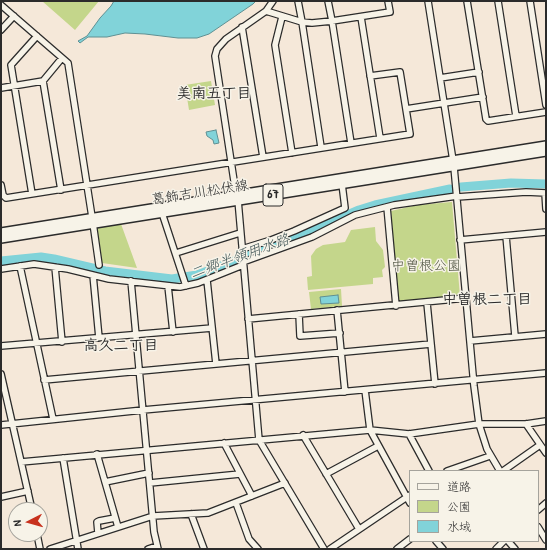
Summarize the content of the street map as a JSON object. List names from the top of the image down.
{
  "streets": {
    "main road": ["葛飾吉川松伏線", "67"]
  },
  "districts": ["美南五丁目", "中曽根二丁目", "高久二丁目"],
  "water": ["二郷半領用水路"],
  "parks": ["中曽根公園"],
  "legend": ["道路", "公園", "水域"],
  "north": "left"
}
